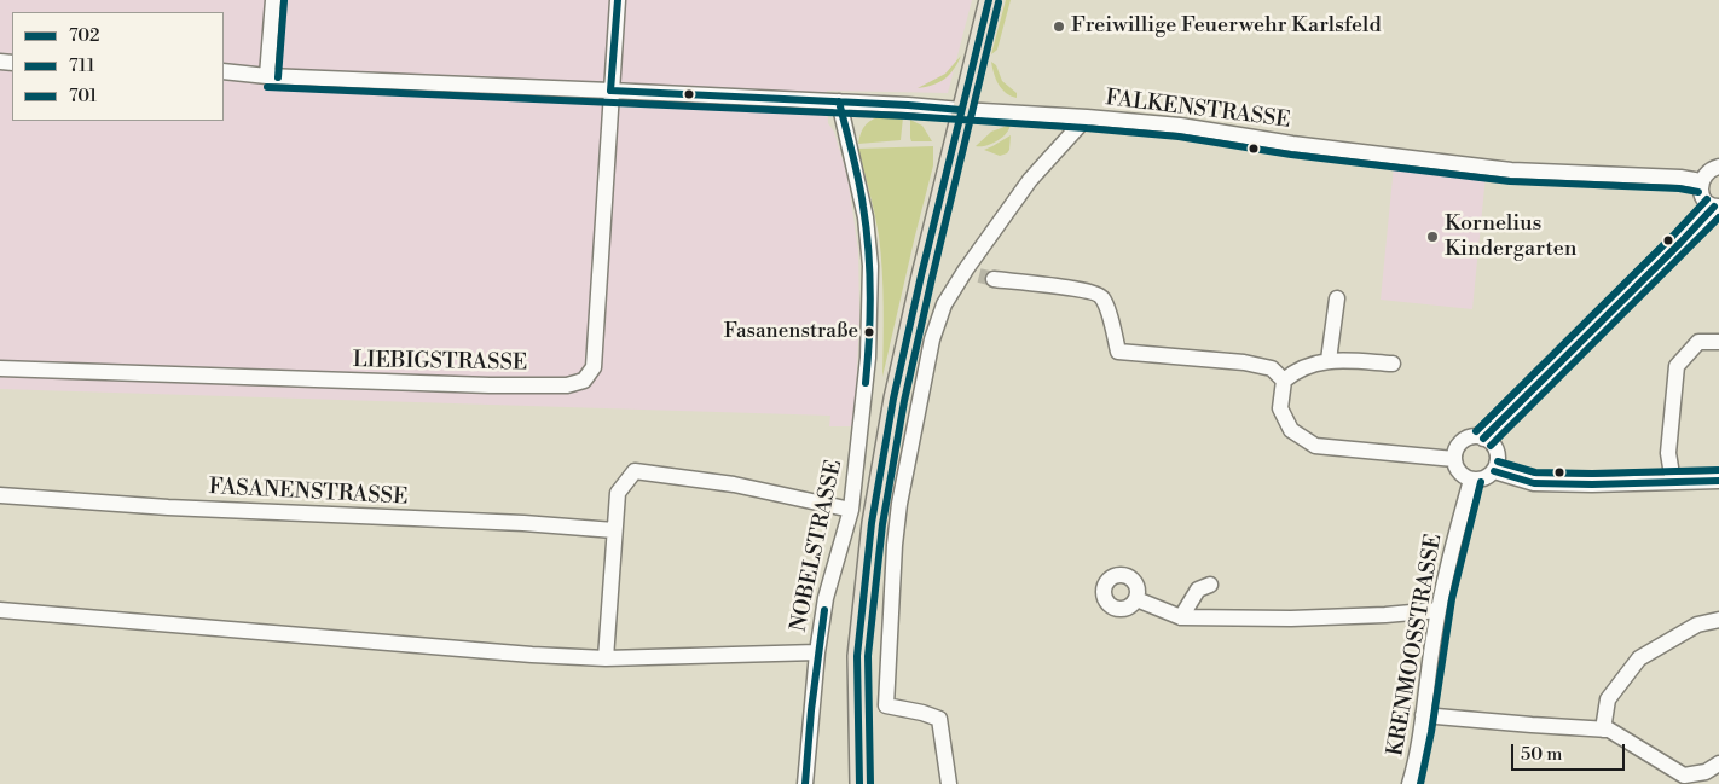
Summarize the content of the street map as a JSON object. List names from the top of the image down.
{
  "streets": {
    "street": [
      "FALKENSTRASSE",
      "LIEBIGSTRASSE",
      "FASANENSTRASSE",
      "NOBELSTRASSE",
      "KRENMOOSSTRASSE"
    ]
  },
  "crossings": [
    ["FALKENSTRASSE", "LIEBIGSTRASSE"],
    ["FALKENSTRASSE", "NOBELSTRASSE"]
  ],
  "places": ["Freiwillige Feuerwehr Karlsfeld", "Kornelius Kindergarten", "Fasanenstraße"],
  "lines": ["transit line 702", "transit line 711", "transit line 701"],
  "legend": ["702", "711", "701"],
  "scale_bar": "50 m"
}
